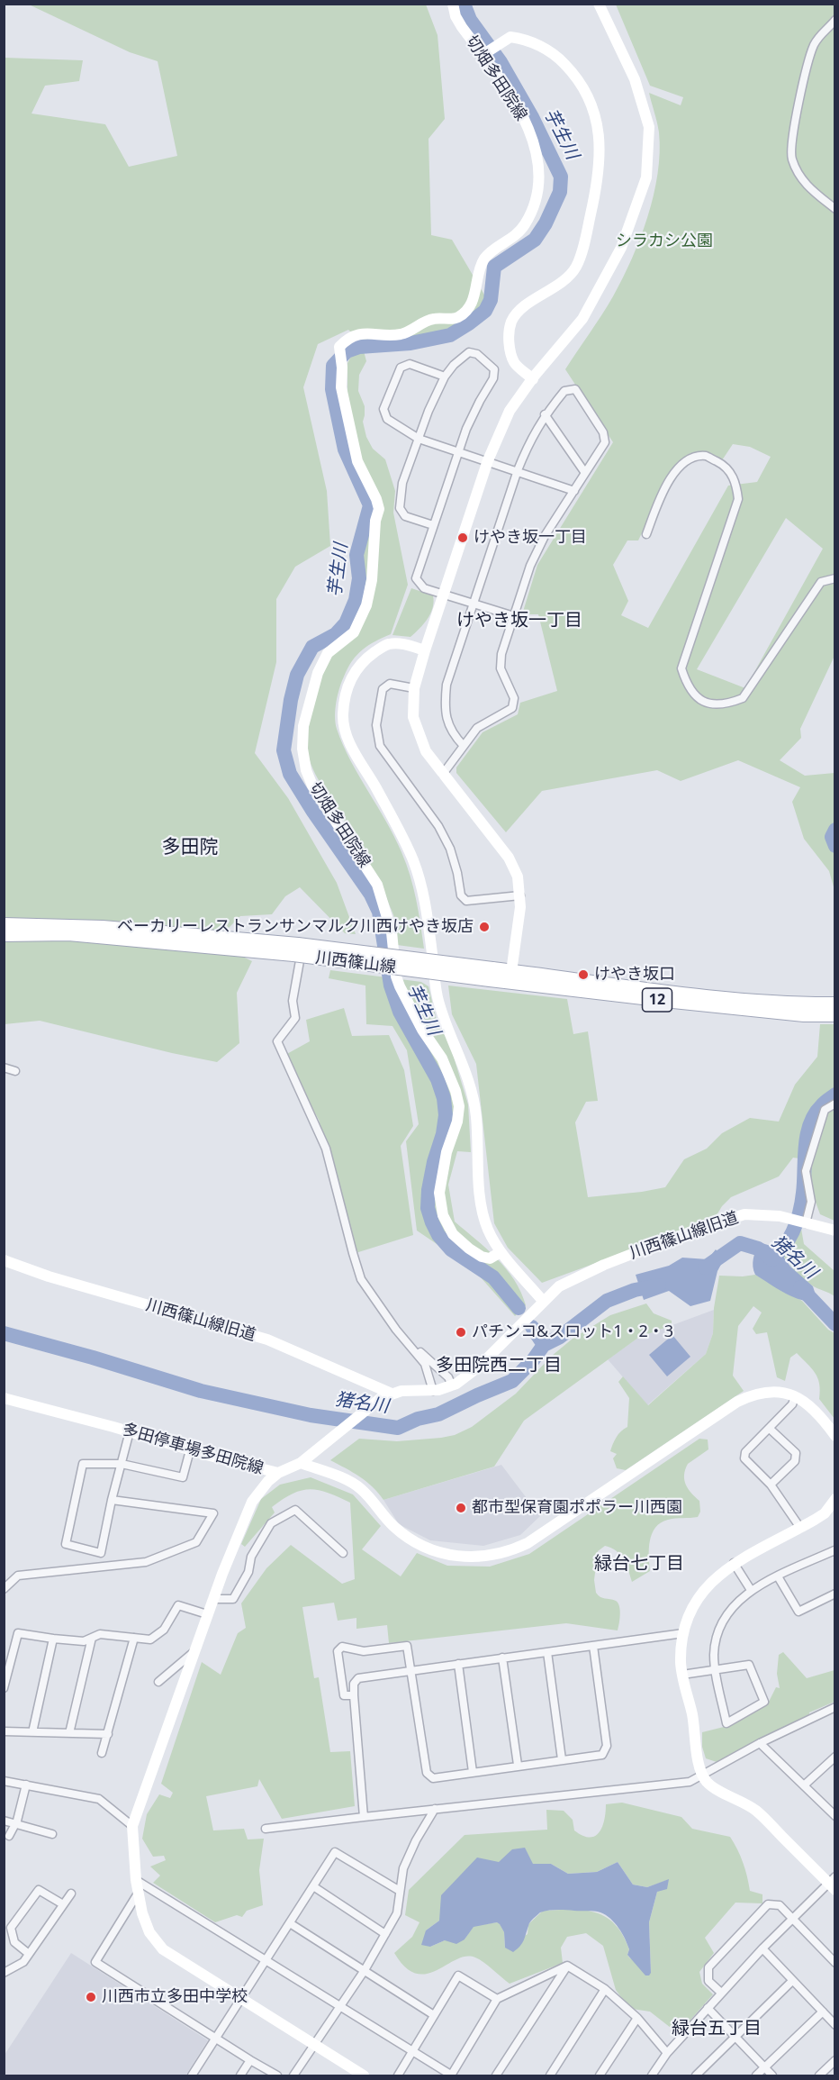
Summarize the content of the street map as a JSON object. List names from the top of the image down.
{
  "streets": {
    "main road": ["川西篠山線", "12"],
    "street": ["切畑多田院線", "川西篠山線旧道", "多田停車場多田院線"]
  },
  "crossings": [
    ["川西篠山線旧道", "多田停車場多田院線"]
  ],
  "districts": [
    "けやき坂一丁目",
    "多田院",
    "多田院西二丁目",
    "緑台七丁目",
    "緑台五丁目"
  ],
  "water": ["芋生川", "猪名川"],
  "parks": ["シラカシ公園"],
  "places": [
    "けやき坂一丁目",
    "ベーカリーレストランサンマルク川西けやき坂店",
    "けやき坂口",
    "パチンコ&スロット1・2・3",
    "都市型保育園ポポラー川西園",
    "川西市立多田中学校"
  ]
}
